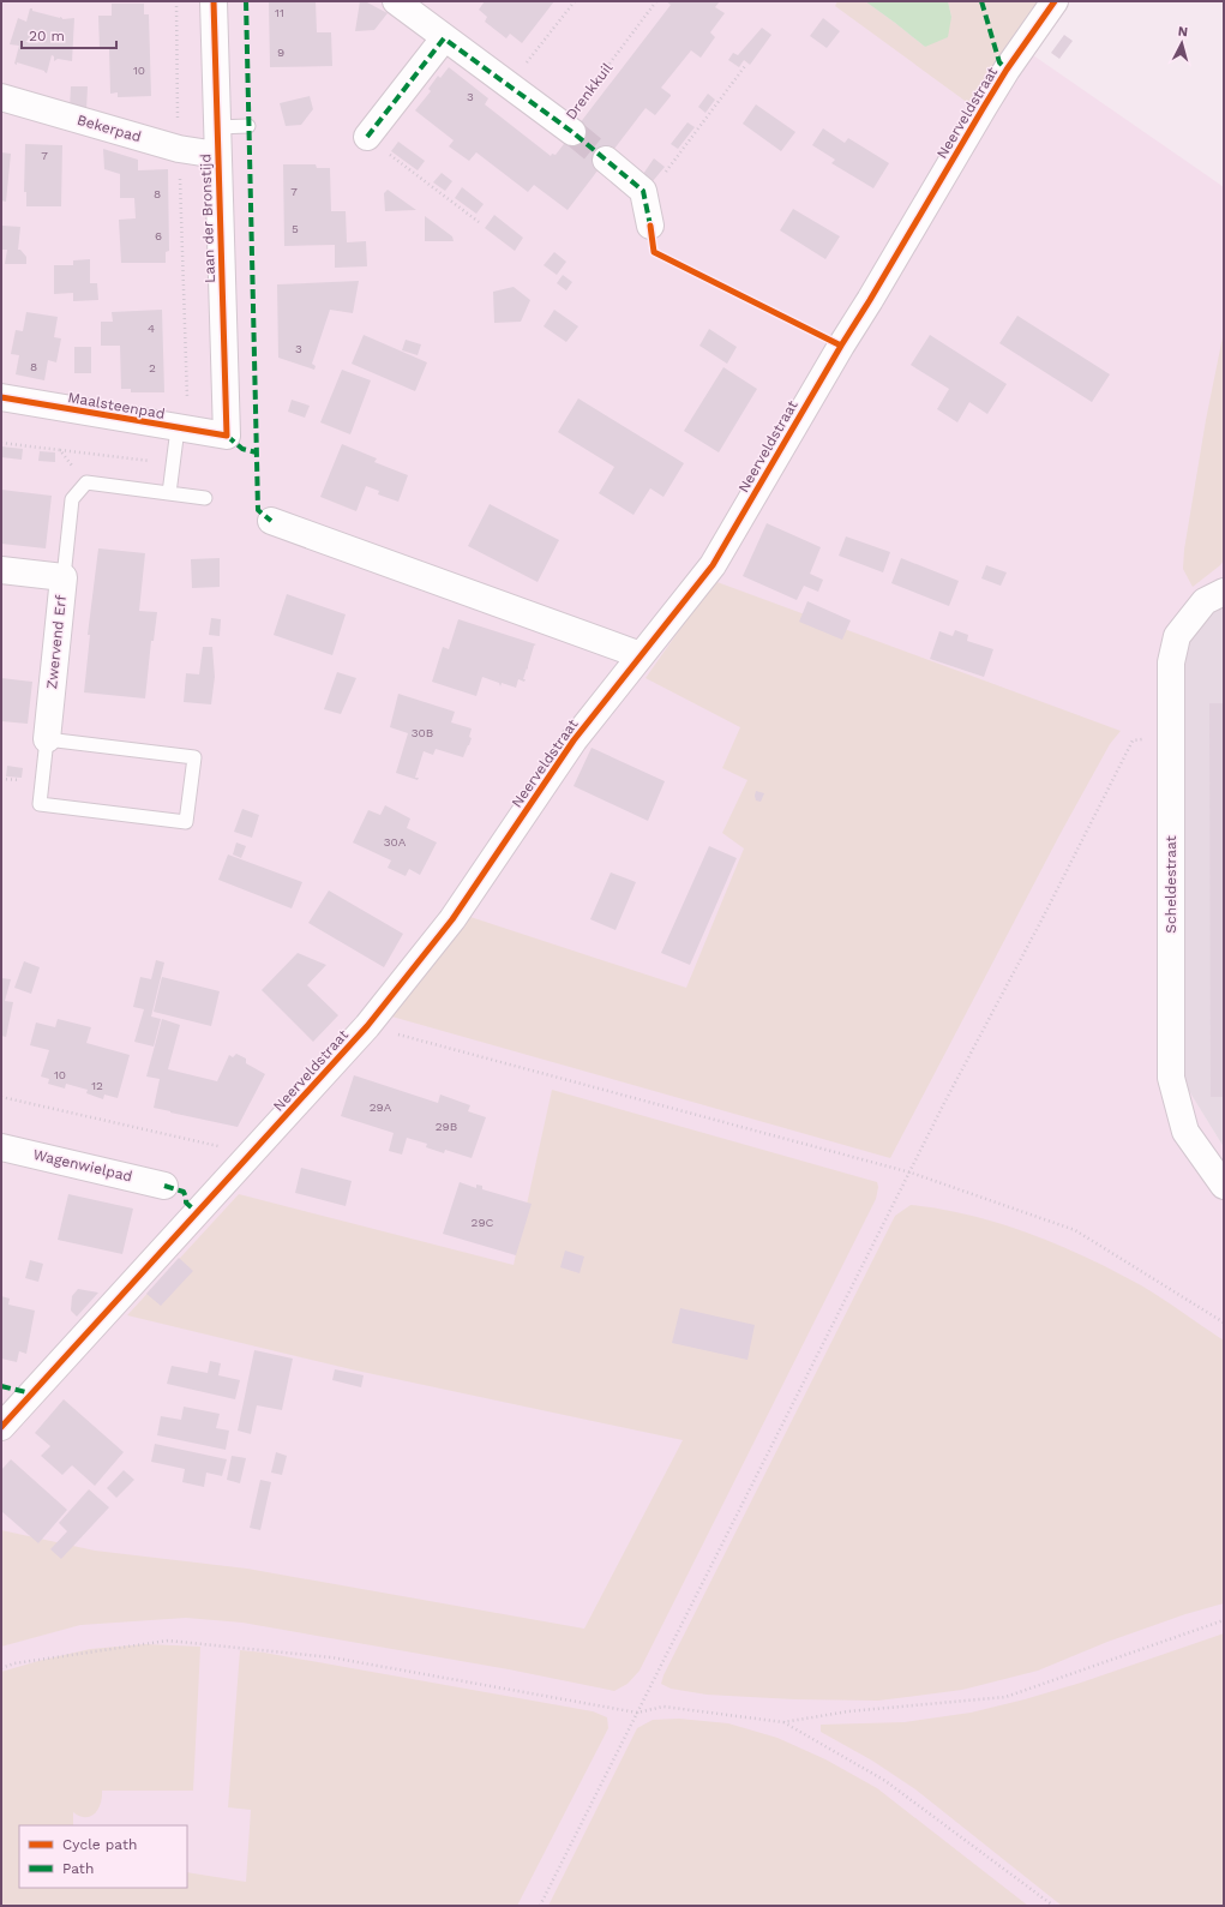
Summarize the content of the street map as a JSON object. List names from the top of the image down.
{
  "streets": {
    "street": [
      "Drenkkuil",
      "Neerveldstraat",
      "Bekerpad",
      "Laan der Bronstijd",
      "Maalsteenpad",
      "Zwervend Erf",
      "Scheldestraat",
      "Wagenwielpad"
    ]
  },
  "crossings": [
    ["Bekerpad", "Laan der Bronstijd"],
    ["Laan der Bronstijd", "Maalsteenpad"]
  ],
  "house_numbers": [
    "11",
    "9",
    "10",
    "3",
    "7",
    "7",
    "8",
    "5",
    "6",
    "4",
    "3",
    "8",
    "2",
    "30B",
    "30A",
    "10",
    "12",
    "29A",
    "29B",
    "29C"
  ],
  "legend": ["Cycle path", "Path"],
  "scale_bar": "20 m",
  "north": "top"
}
